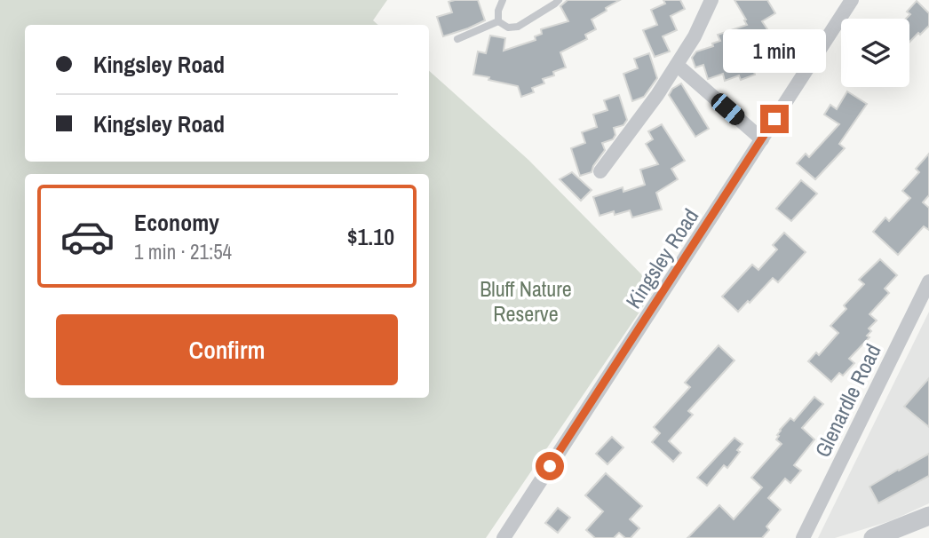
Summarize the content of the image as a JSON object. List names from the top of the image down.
{
  "streets": {
    "street": ["Kingsley Road", "Glenardle Road"]
  },
  "parks": ["Bluff Nature Reserve"],
  "page": {
    "banner": ["Kingsley Road", "Kingsley Road"],
    "bubble": "1 min",
    "list": [
      {
        "name": "Economy",
        "note": "1 min · 21:54",
        "value": "$1.10"
      }
    ],
    "buttons": "Confirm"
  }
}
